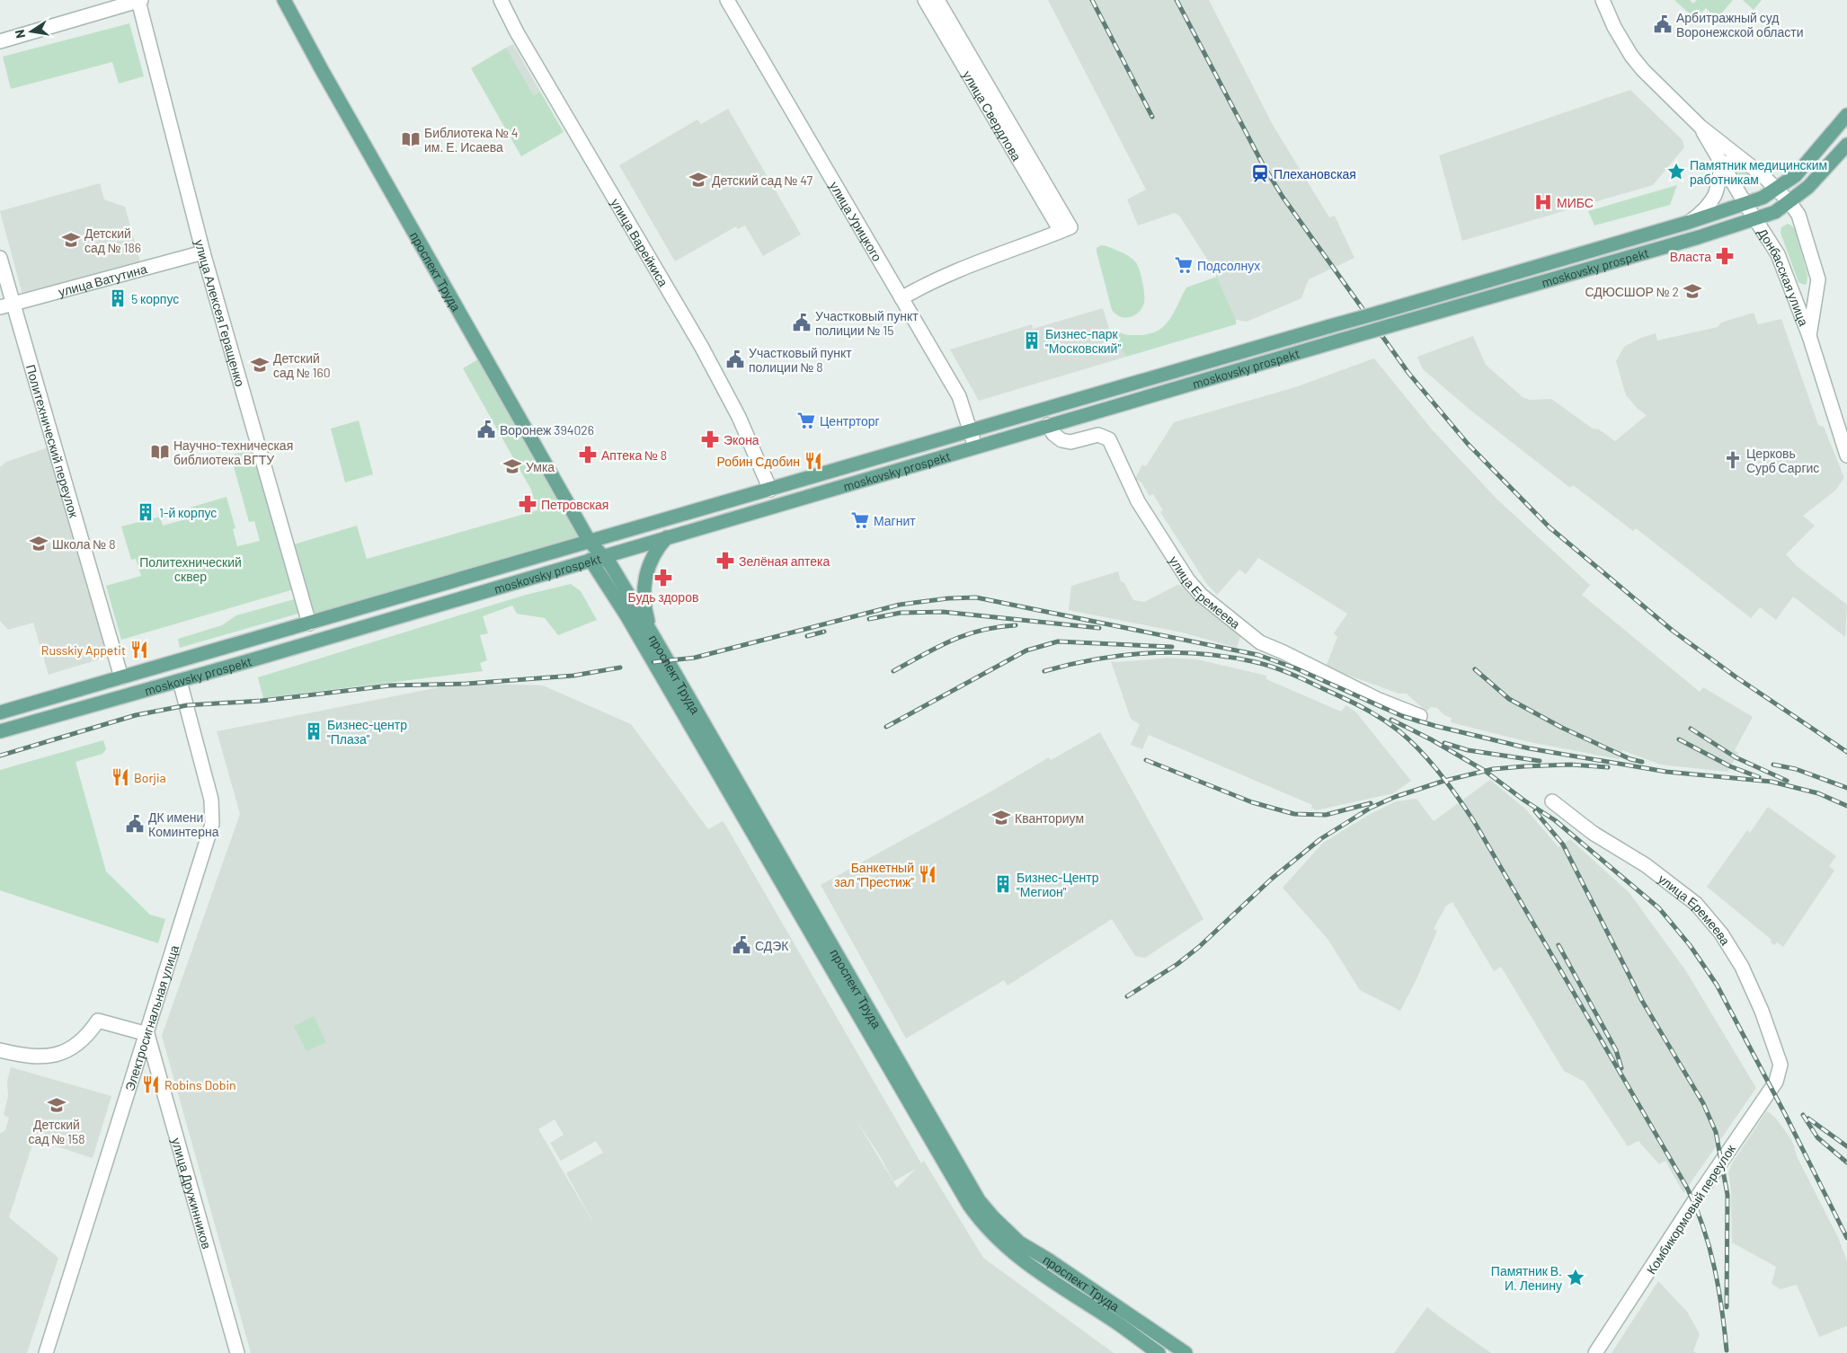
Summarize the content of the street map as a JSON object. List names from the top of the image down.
{
  "streets": {
    "main road": ["moskovsky prospekt", "проспект Труда"],
    "street": [
      "улица Свердлова",
      "улица Урицкого",
      "улица Варейкиса",
      "Донбасская улица",
      "улица Ватутина",
      "улица Алексея Геращенко",
      "Политехнический переулок",
      "улица Еремеева",
      "Электросигнальная улица",
      "улица Дружинников",
      "Комбикормовый переулок"
    ]
  },
  "crossings": [
    ["улица Урицкого", "moskovsky prospekt"],
    ["улица Варейкиса", "moskovsky prospekt"],
    ["moskovsky prospekt", "проспект Труда"],
    ["moskovsky prospekt", "Донбасская улица"],
    ["moskovsky prospekt", "улица Алексея Геращенко"],
    ["moskovsky prospekt", "Политехнический переулок"],
    ["moskovsky prospekt", "улица Еремеева"],
    ["moskovsky prospekt", "Электросигнальная улица"],
    ["улица Ватутина", "улица Алексея Геращенко"],
    ["улица Ватутина", "Политехнический переулок"],
    ["улица Еремеева", "Комбикормовый переулок"],
    ["Электросигнальная улица", "улица Дружинников"]
  ],
  "parks": ["Политехнический сквер"],
  "places": {
    "public building": [
      "Арбитражный суд Воронежской области",
      "Участковый пункт полиции № 15",
      "Участковый пункт полиции № 8",
      "Воронеж 394026",
      "ДК имени Коминтерна",
      "СДЭК"
    ],
    "library": ["Библиотека № 4 им. Е. Исаева", "Научно-техническая библиотека ВГТУ"],
    "place": ["Памятник медицинским работникам", "Памятник В. И. Ленину"],
    "station": ["Плехановская"],
    "school or university": [
      "Детский сад № 47",
      "Детский сад № 186",
      "СДЮСШОР № 2",
      "Детский сад № 160",
      "Умка",
      "Школа № 8",
      "Кванториум",
      "Детский сад № 158"
    ],
    "hospital": ["МИБС"],
    "pharmacy": [
      "Власта",
      "Экона",
      "Аптека № 8",
      "Петровская",
      "Зелёная аптека",
      "Будь здоров"
    ],
    "supermarket": ["Подсолнух", "Центрторг", "Магнит"],
    "building": [
      "5 корпус",
      "Бизнес-парк \"Московский\"",
      "1-й корпус",
      "Бизнес-центр \"Плаза\"",
      "Бизнес-Центр \"Мегион\""
    ],
    "church": ["Церковь Сурб Саргис"],
    "restaurant": [
      "Робин Сдобин",
      "Russkiy Appetit",
      "Borjia",
      "Банкетный зал \"Престиж\"",
      "Robins Dobin"
    ]
  },
  "north": "left"
}
